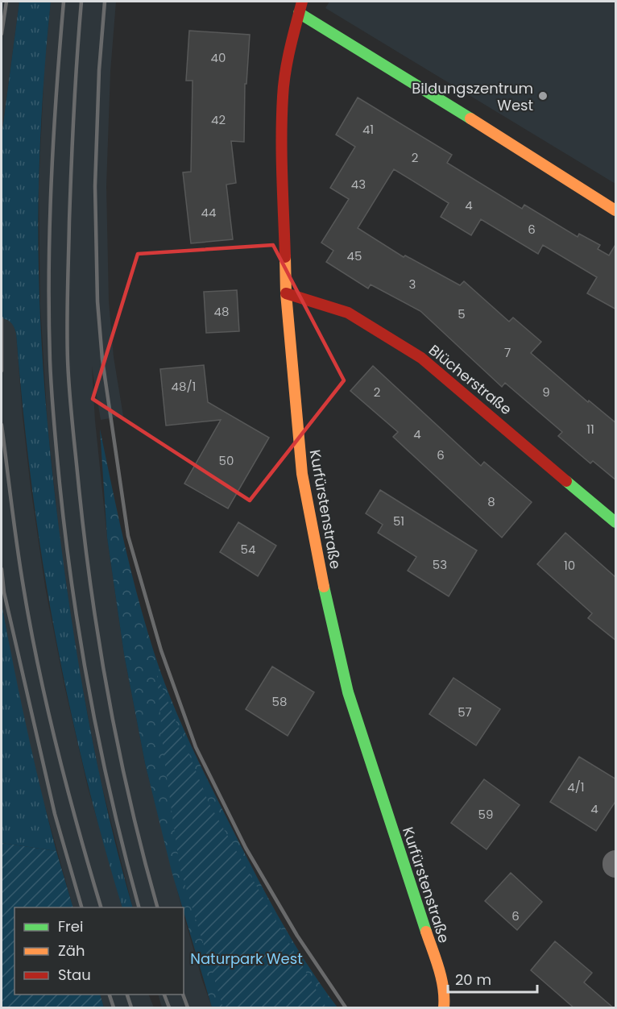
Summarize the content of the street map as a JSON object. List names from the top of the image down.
{
  "streets": {
    "street": ["Blücherstraße", "Kurfürstenstraße"]
  },
  "crossings": [
    ["Blücherstraße", "Kurfürstenstraße"]
  ],
  "parks": ["Naturpark West"],
  "places": ["Bildungszentrum West"],
  "house_numbers": [
    "40",
    "42",
    "41",
    "2",
    "43",
    "4",
    "44",
    "6",
    "45",
    "3",
    "48",
    "5",
    "7",
    "48/1",
    "2",
    "9",
    "11",
    "4",
    "6",
    "50",
    "8",
    "51",
    "54",
    "53",
    "10",
    "58",
    "57",
    "4/1",
    "4",
    "59",
    "6"
  ],
  "legend": ["Frei", "Zäh", "Stau"],
  "scale_bar": "20 m"
}
